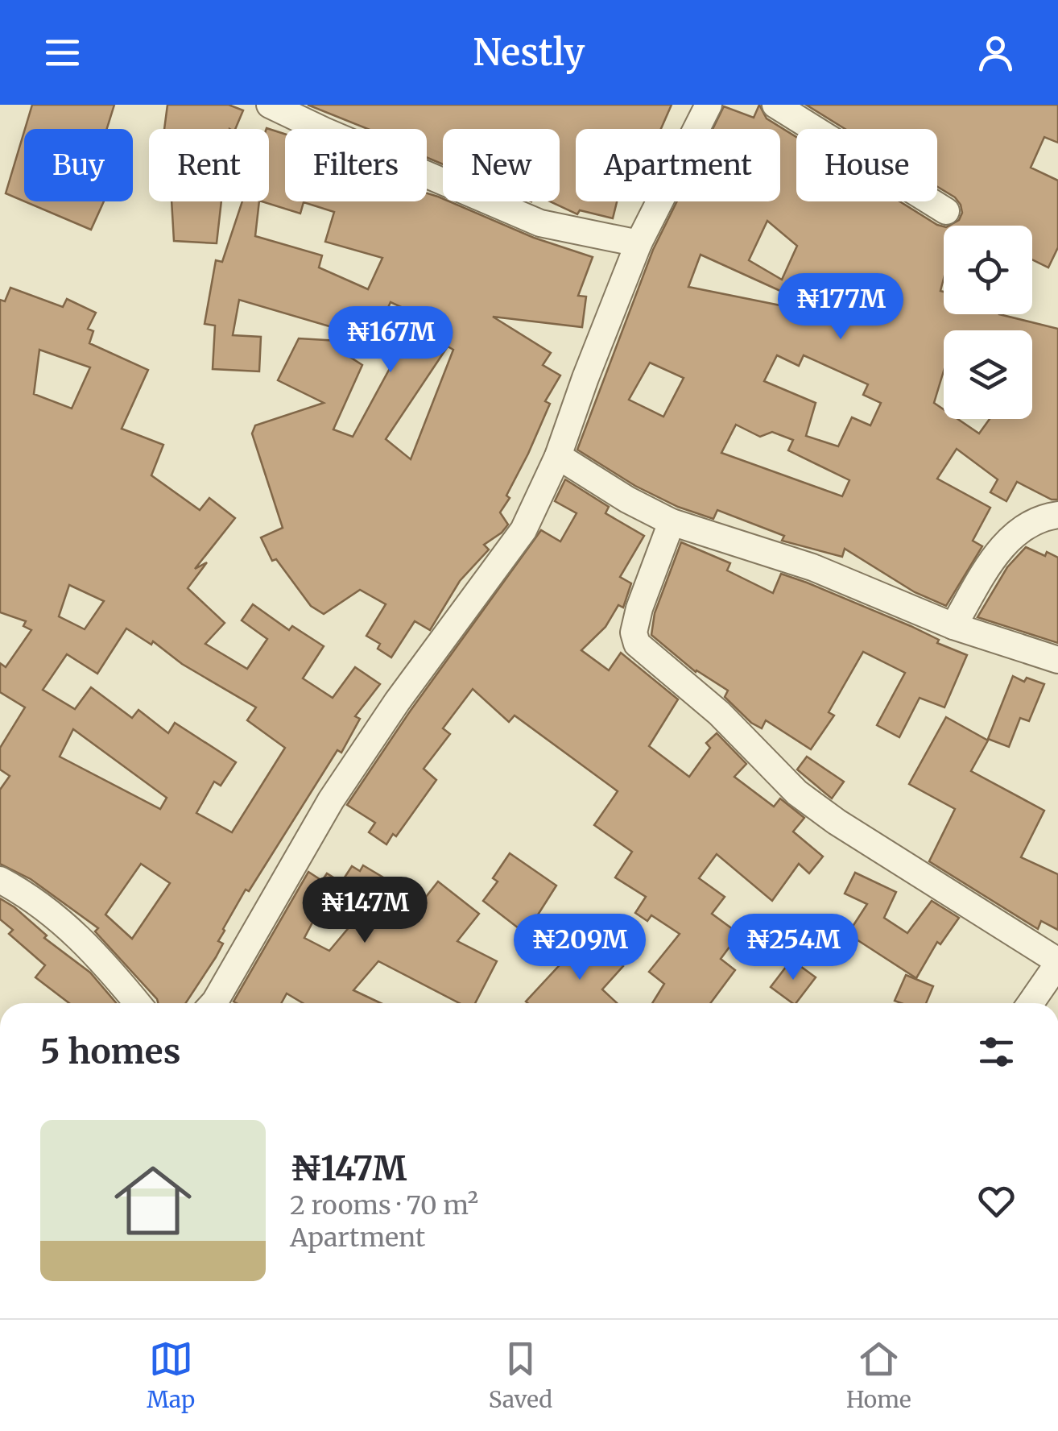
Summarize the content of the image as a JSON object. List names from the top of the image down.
{
  "page": {
    "header": "Nestly",
    "chip": [
      "Buy",
      "Rent",
      "Filters",
      "New",
      "Apartment",
      "House"
    ],
    "price": [
      "₦177M",
      "₦167M",
      "₦147M",
      "₦209M",
      "₦254M"
    ],
    "heading": "5 homes",
    "list": [
      {
        "name": "₦147M",
        "note": "2 rooms · 70 m² · Apartment"
      }
    ],
    "tabs": ["Map", "Saved", "Home"]
  }
}
